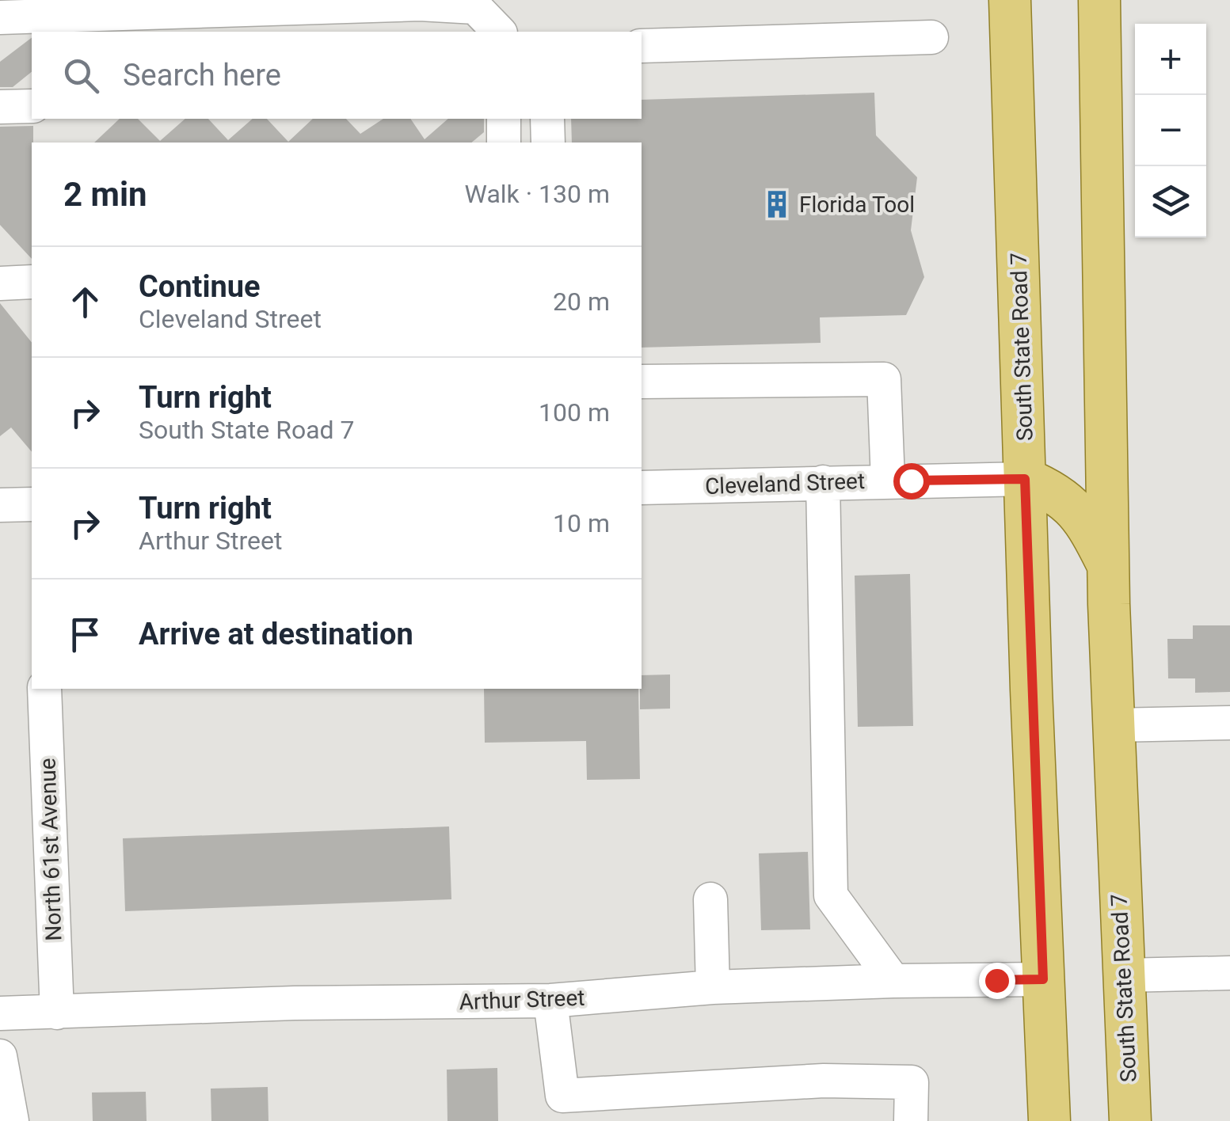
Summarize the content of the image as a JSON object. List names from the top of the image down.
{
  "streets": {
    "main road": ["South State Road 7"],
    "street": ["Cleveland Street", "North 61st Avenue", "Arthur Street"]
  },
  "crossings": [
    ["South State Road 7", "Cleveland Street"],
    ["South State Road 7", "Arthur Street"],
    ["North 61st Avenue", "Arthur Street"]
  ],
  "places": {
    "building": ["Florida Tool"]
  },
  "page": {
    "map_buttons": ["+", "−"],
    "search": "Search here",
    "heading": ["2 min", "Walk · 130 m"],
    "list": [
      ["Continue", "Cleveland Street", "20 m"],
      ["Turn right", "South State Road 7", "100 m"],
      ["Turn right", "Arthur Street", "10 m"],
      "Arrive at destination"
    ]
  }
}
